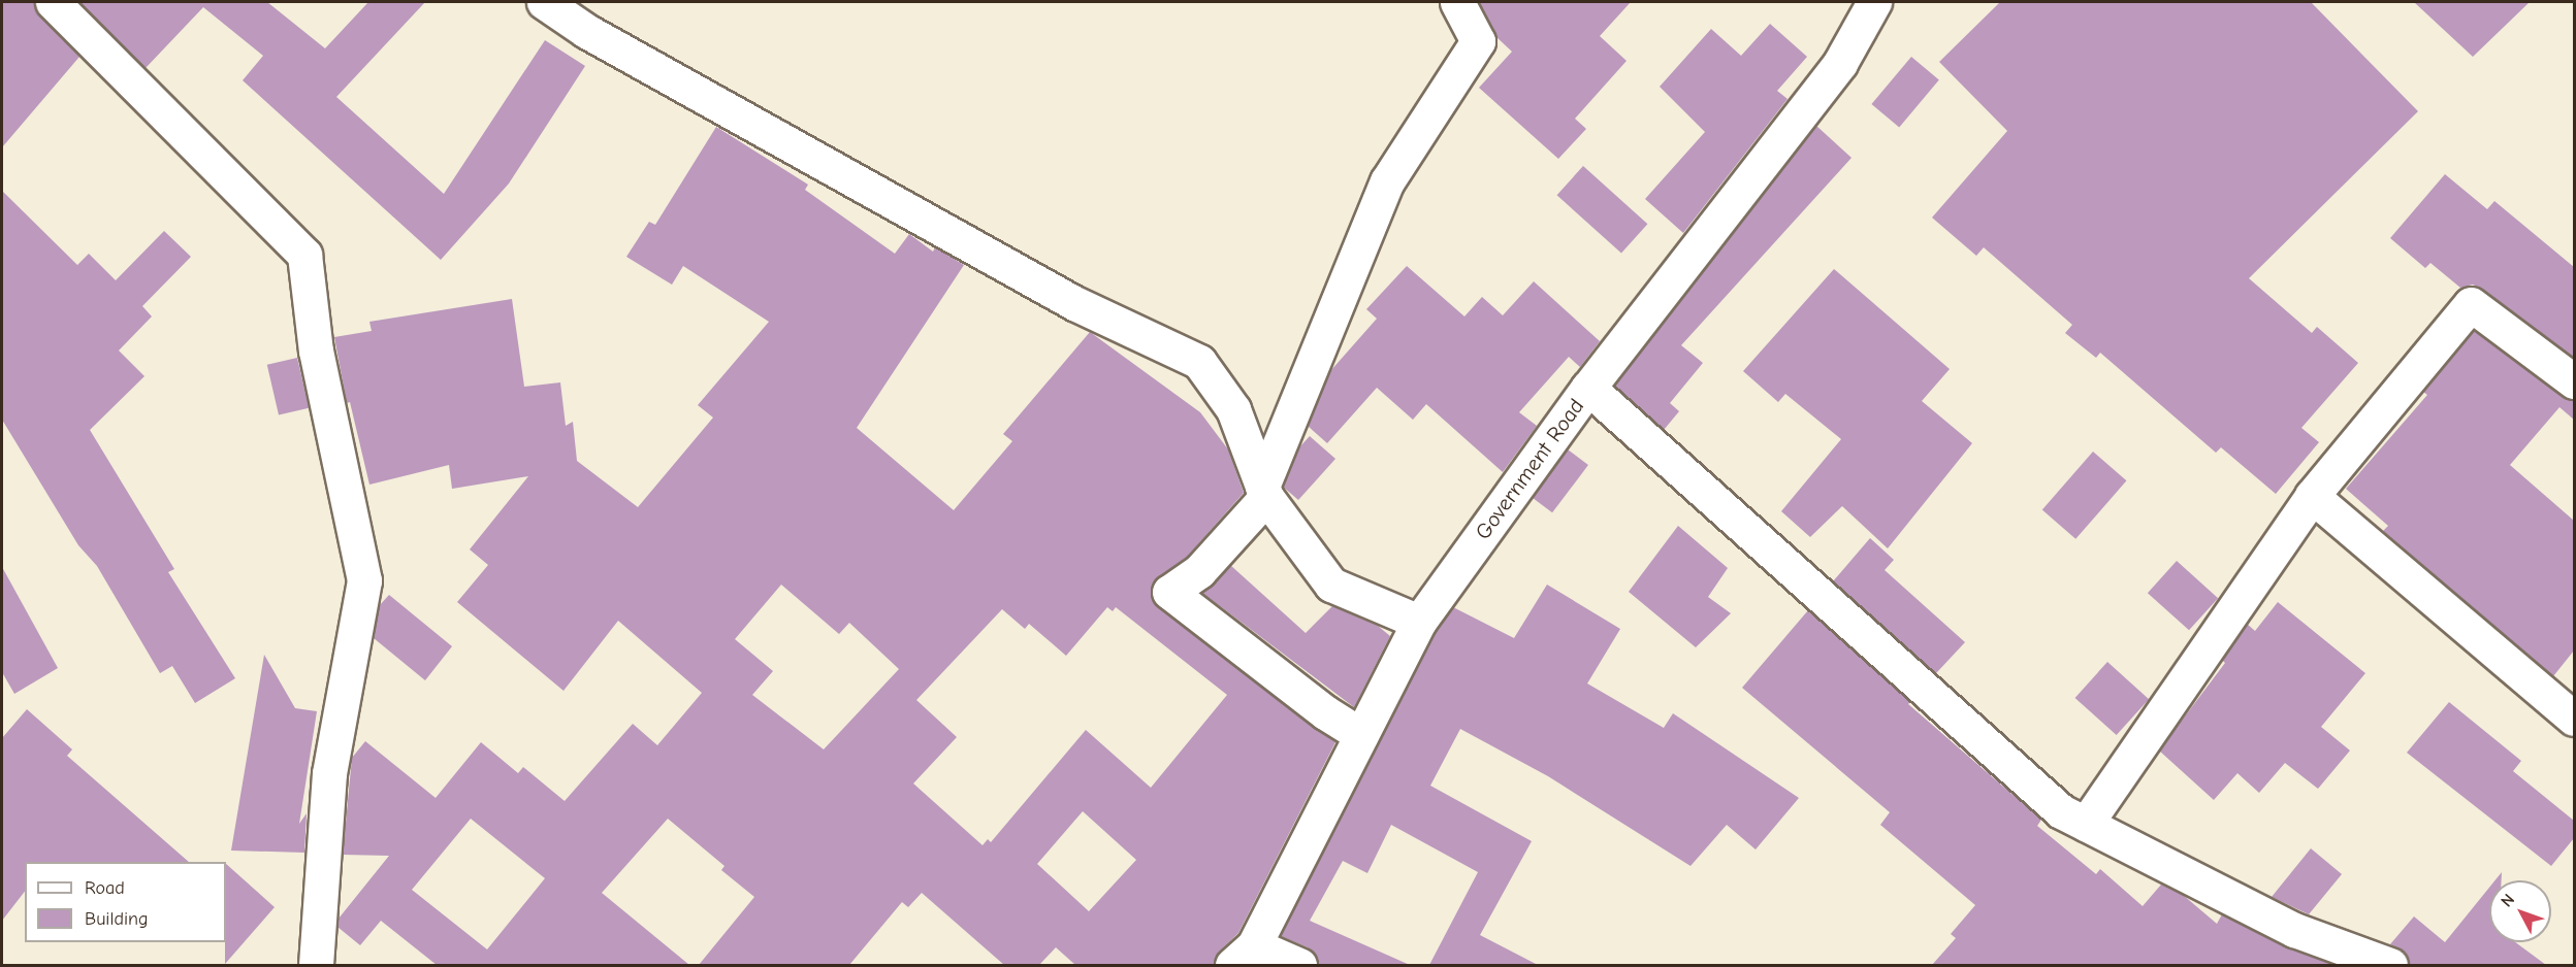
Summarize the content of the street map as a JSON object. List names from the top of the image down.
{
  "streets": {
    "street": ["Government Road"]
  },
  "legend": ["Road", "Building"],
  "north": "top left"
}
